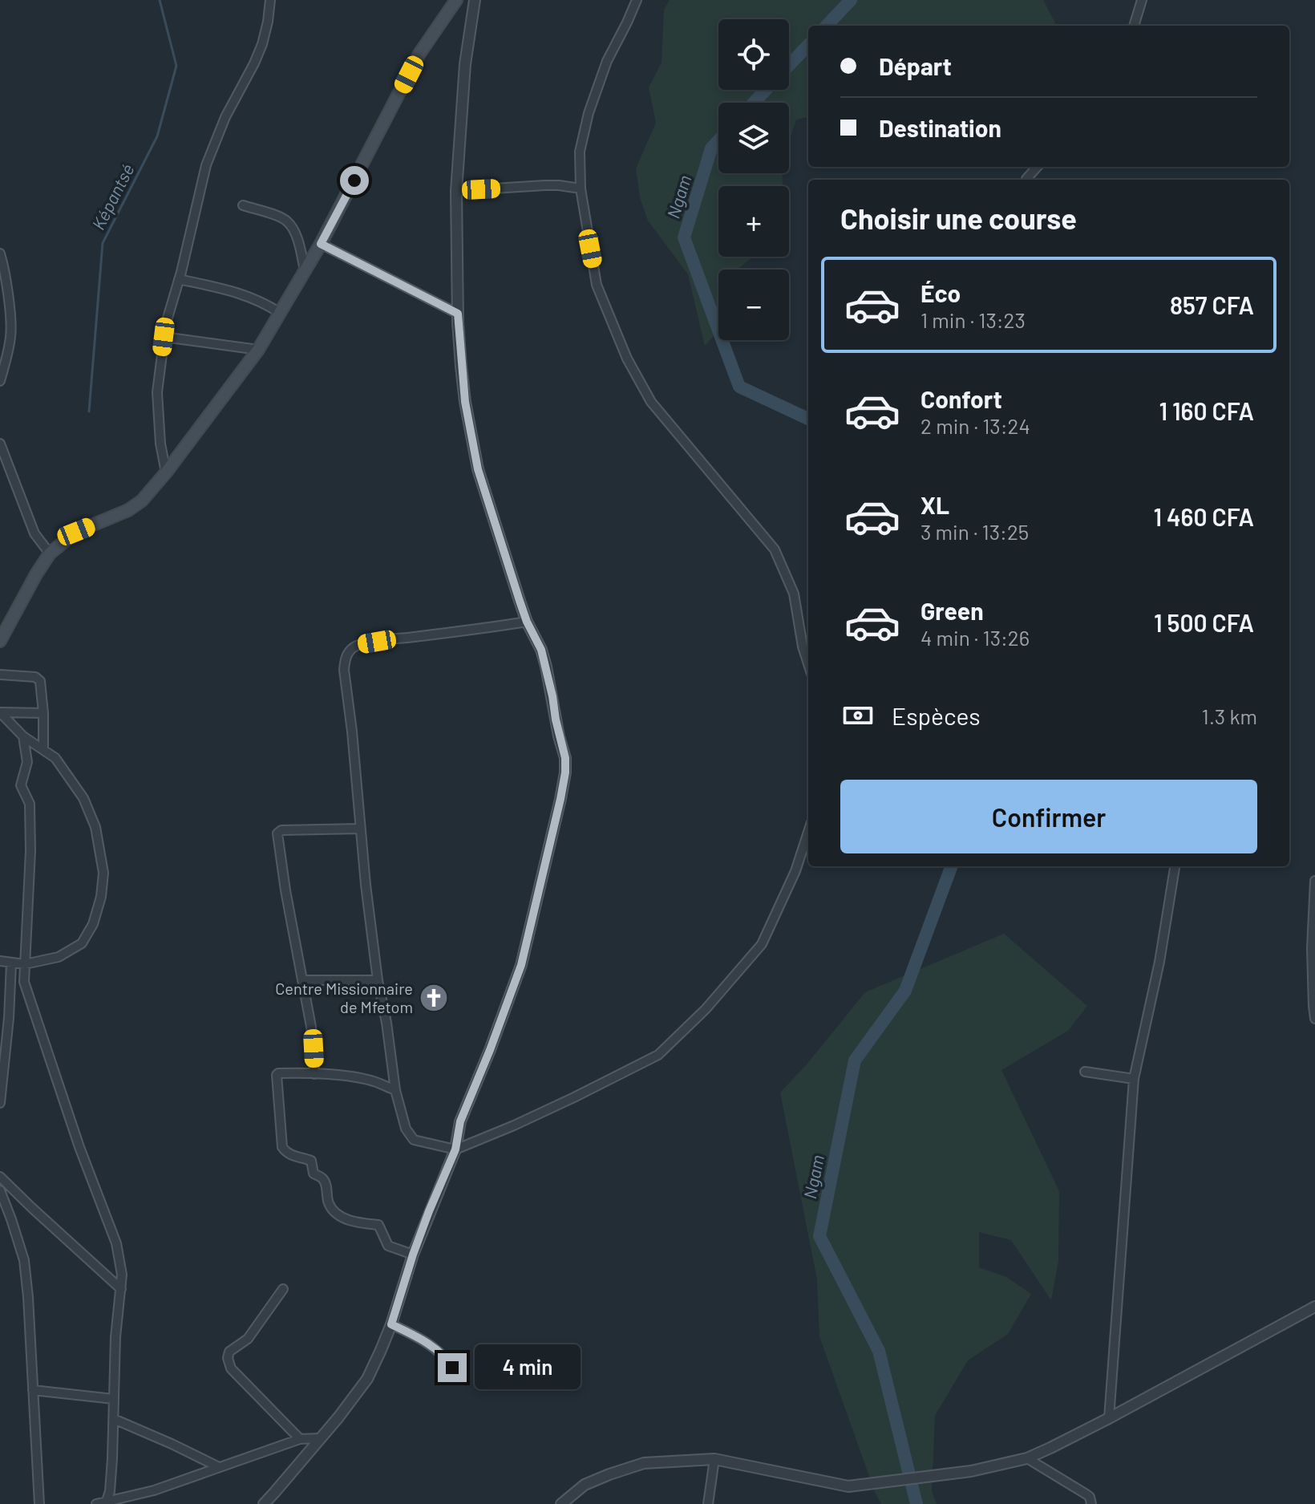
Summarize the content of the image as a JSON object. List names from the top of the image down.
{
  "water": ["Képantsé", "Ngam"],
  "places": {
    "church": ["Centre Missionnaire de Mfetom"]
  },
  "page": {
    "map_buttons": ["+", "−"],
    "banner": ["Départ", "Destination"],
    "heading": "Choisir une course",
    "list": [
      {
        "name": "Éco",
        "note": "1 min · 13:23",
        "value": "857 CFA"
      },
      {
        "name": "Confort",
        "note": "2 min · 13:24",
        "value": "1 160 CFA"
      },
      {
        "name": "XL",
        "note": "3 min · 13:25",
        "value": "1 460 CFA"
      },
      {
        "name": "Green",
        "note": "4 min · 13:26",
        "value": "1 500 CFA"
      }
    ],
    "pay": ["Espèces", "1.3 km"],
    "buttons": "Confirmer",
    "bubble": "4 min"
  }
}
